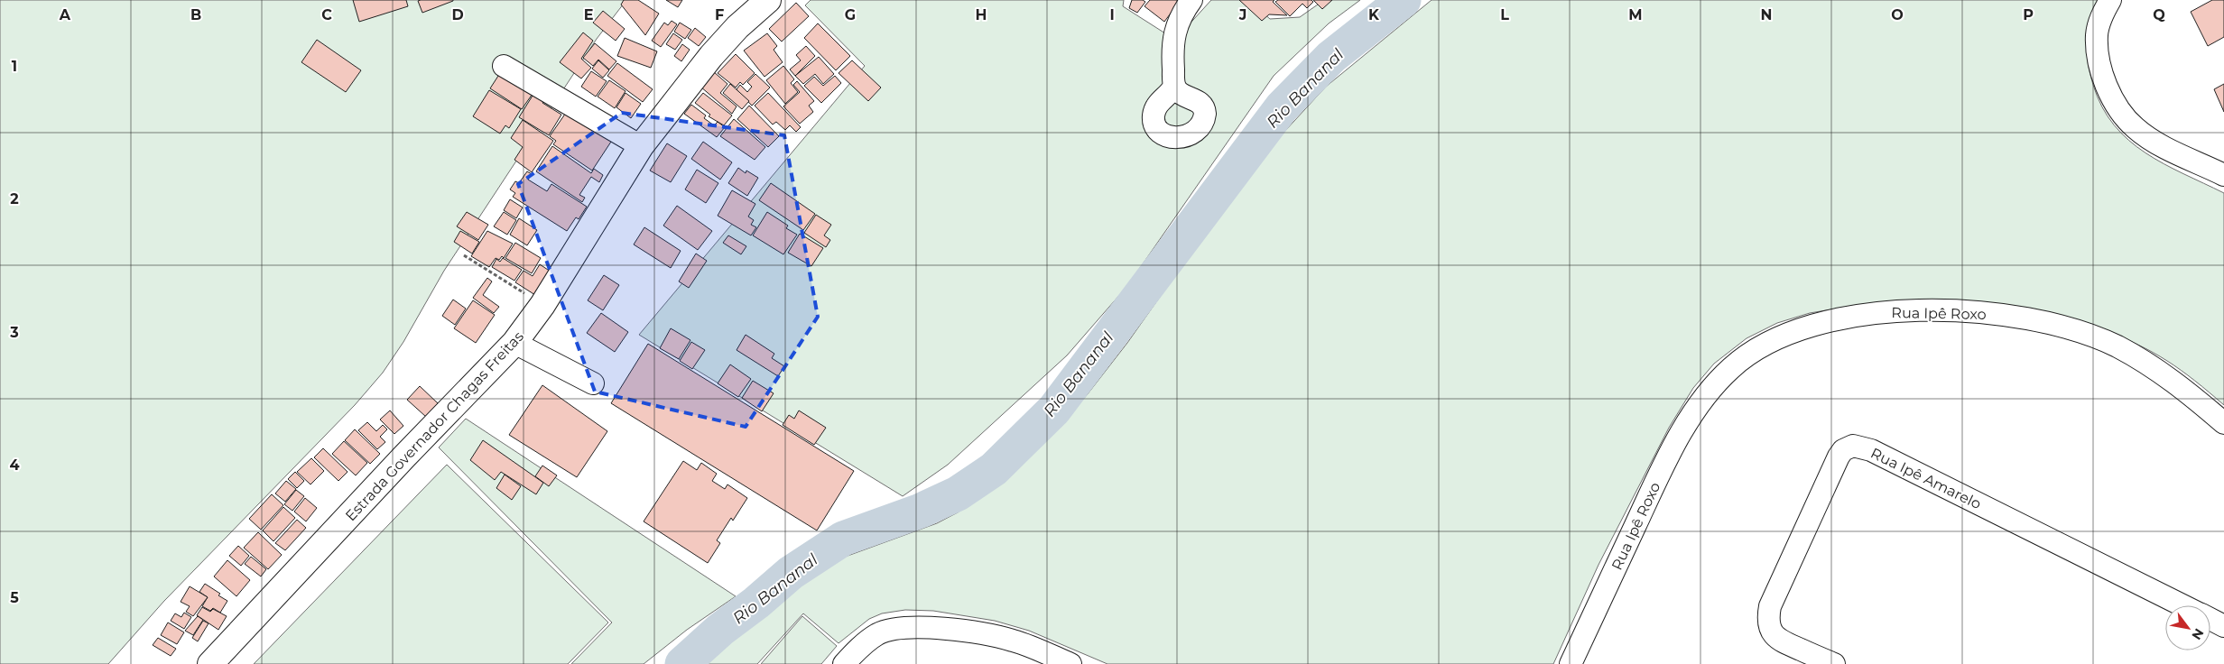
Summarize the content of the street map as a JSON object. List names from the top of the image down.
{
  "streets": {
    "main road": ["Estrada Governador Chagas Freitas"],
    "street": ["Rua Ipê Roxo", "Rua Ipê Amarelo"]
  },
  "water": ["Rio Bananal"],
  "north": "bottom right",
  "grid": {
    "columns": [
      "A",
      "B",
      "C",
      "D",
      "E",
      "F",
      "G",
      "H",
      "I",
      "J",
      "K",
      "L",
      "M",
      "N",
      "O",
      "P",
      "Q"
    ],
    "rows": [
      "1",
      "2",
      "3",
      "4",
      "5"
    ]
  }
}
